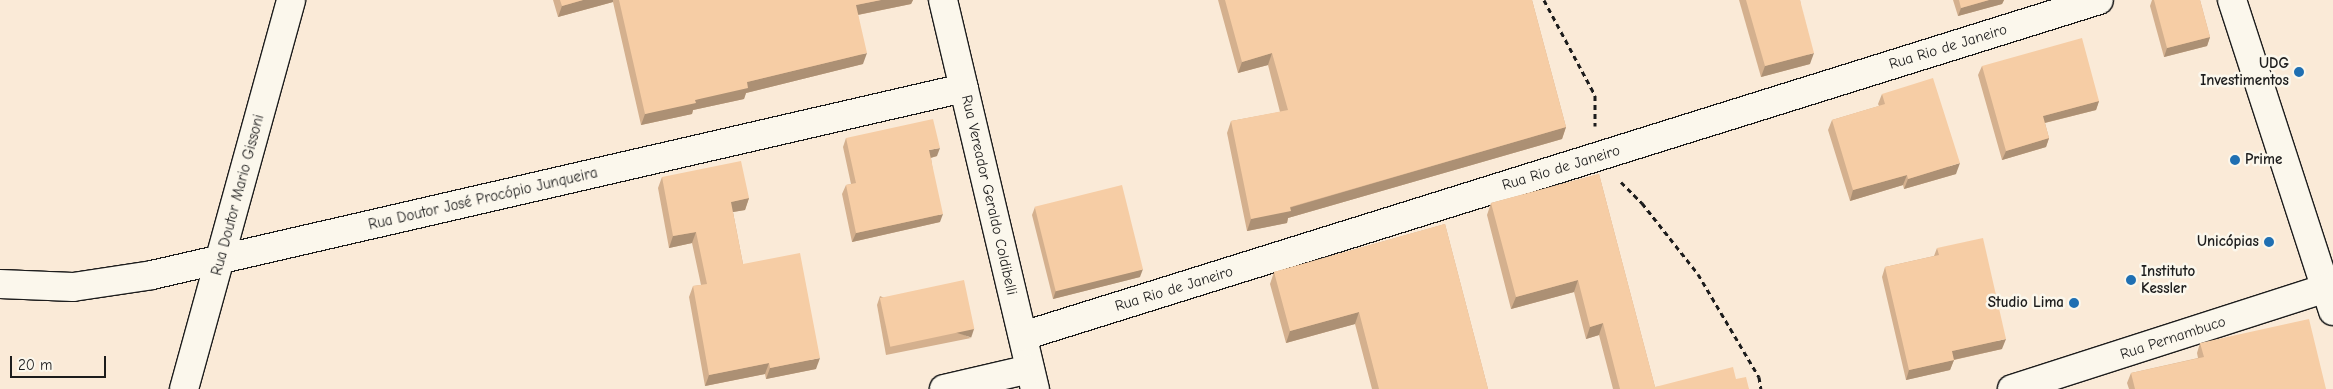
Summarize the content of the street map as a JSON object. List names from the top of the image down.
{
  "streets": {
    "street": [
      "Rua Rio de Janeiro",
      "Rua Doutor Mario Gissoni",
      "Rua Vereador Geraldo Coldibelli",
      "Rua Doutor José Procópio Junqueira",
      "Rua Pernambuco"
    ]
  },
  "crossings": [
    ["Rua Rio de Janeiro", "Rua Vereador Geraldo Coldibelli"],
    ["Rua Doutor Mario Gissoni", "Rua Doutor José Procópio Junqueira"],
    ["Rua Vereador Geraldo Coldibelli", "Rua Doutor José Procópio Junqueira"]
  ],
  "places": [
    "UDG Investimentos",
    "Prime",
    "Unicópias",
    "Instituto Kessler",
    "Studio Lima"
  ],
  "scale_bar": "20 m"
}
